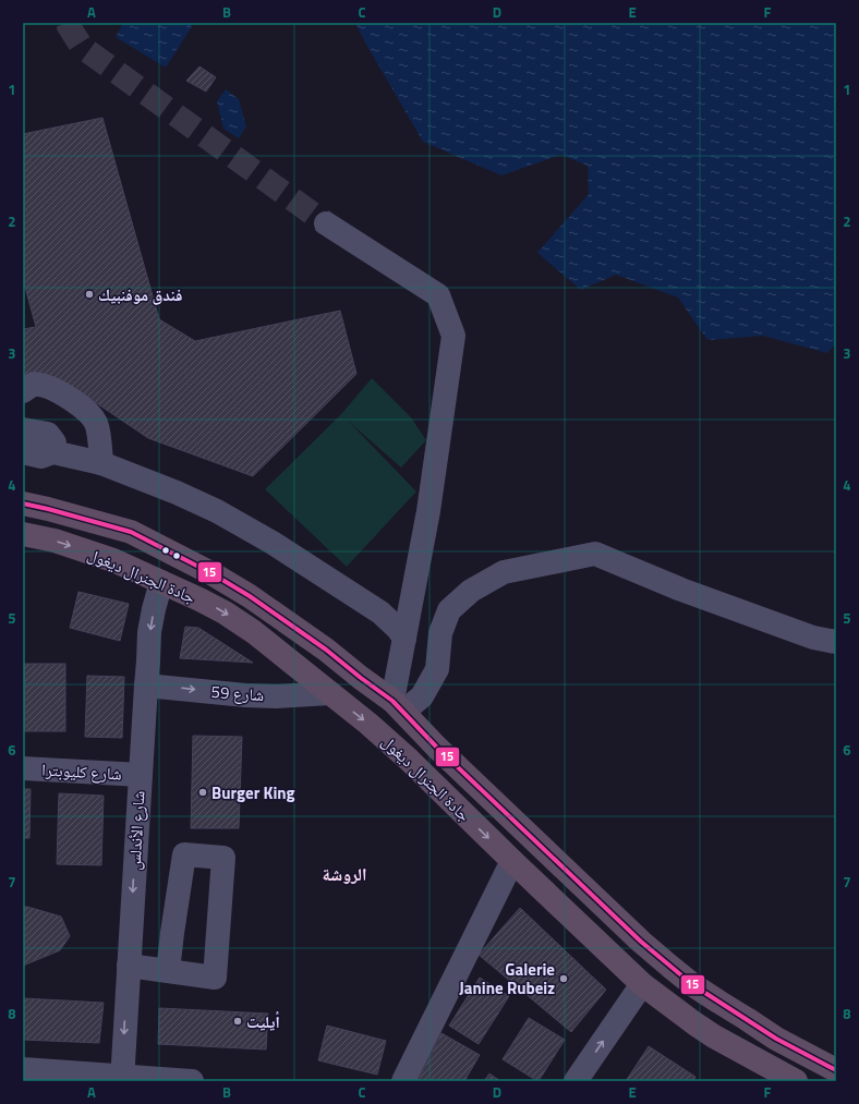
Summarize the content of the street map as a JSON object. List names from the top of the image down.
{
  "streets": {
    "highway": ["جادة الجنرال ديغول"],
    "street": ["شارع 59", "شارع كليوبترا", "شارع الأندلس"]
  },
  "crossings": [
    ["جادة الجنرال ديغول", "شارع 59"],
    ["جادة الجنرال ديغول", "شارع الأندلس"],
    ["شارع 59", "شارع الأندلس"],
    ["شارع كليوبترا", "شارع الأندلس"]
  ],
  "one_way": ["شارع 59", "شارع الأندلس"],
  "districts": ["الروشة"],
  "places": [
    "فندق موفنبيك",
    "Burger King",
    "Galerie Janine Rubeiz",
    "أيليت"
  ],
  "lines": ["transit line 15"],
  "grid": {
    "columns": [
      "A",
      "B",
      "C",
      "D",
      "E",
      "F"
    ],
    "rows": [
      "1",
      "2",
      "3",
      "4",
      "5",
      "6",
      "7",
      "8"
    ]
  }
}
